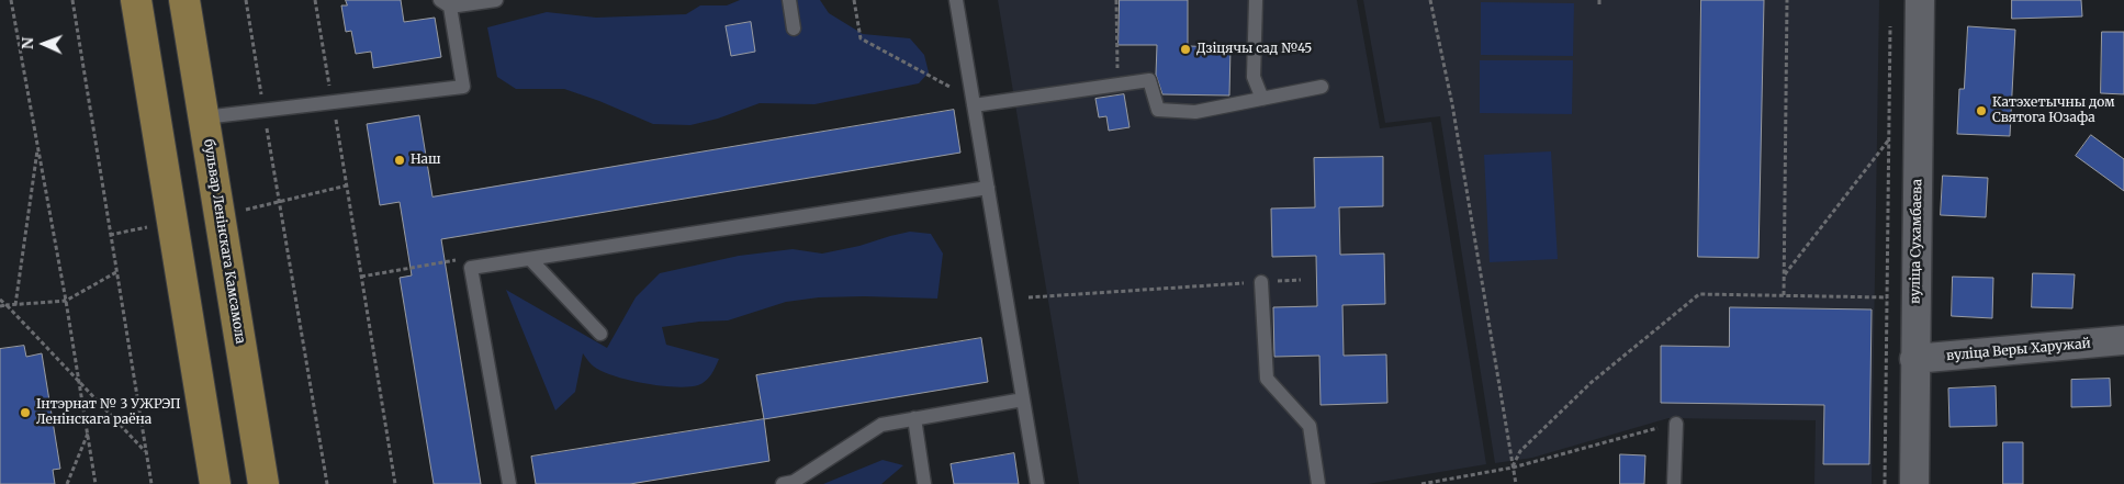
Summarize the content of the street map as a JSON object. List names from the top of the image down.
{
  "streets": {
    "main road": ["бульвар Ленінскага Камсамола"],
    "street": ["вуліца Сухамбаева", "вуліца Веры Харужай"]
  },
  "crossings": [
    ["вуліца Сухамбаева", "вуліца Веры Харужай"]
  ],
  "places": [
    "Дзіцячы сад №45",
    "Катэхетычны дом Святога Юзафа",
    "Наш",
    "Інтэрнат № 3 УЖРЭП Ленінскага раёна"
  ],
  "north": "left"
}
